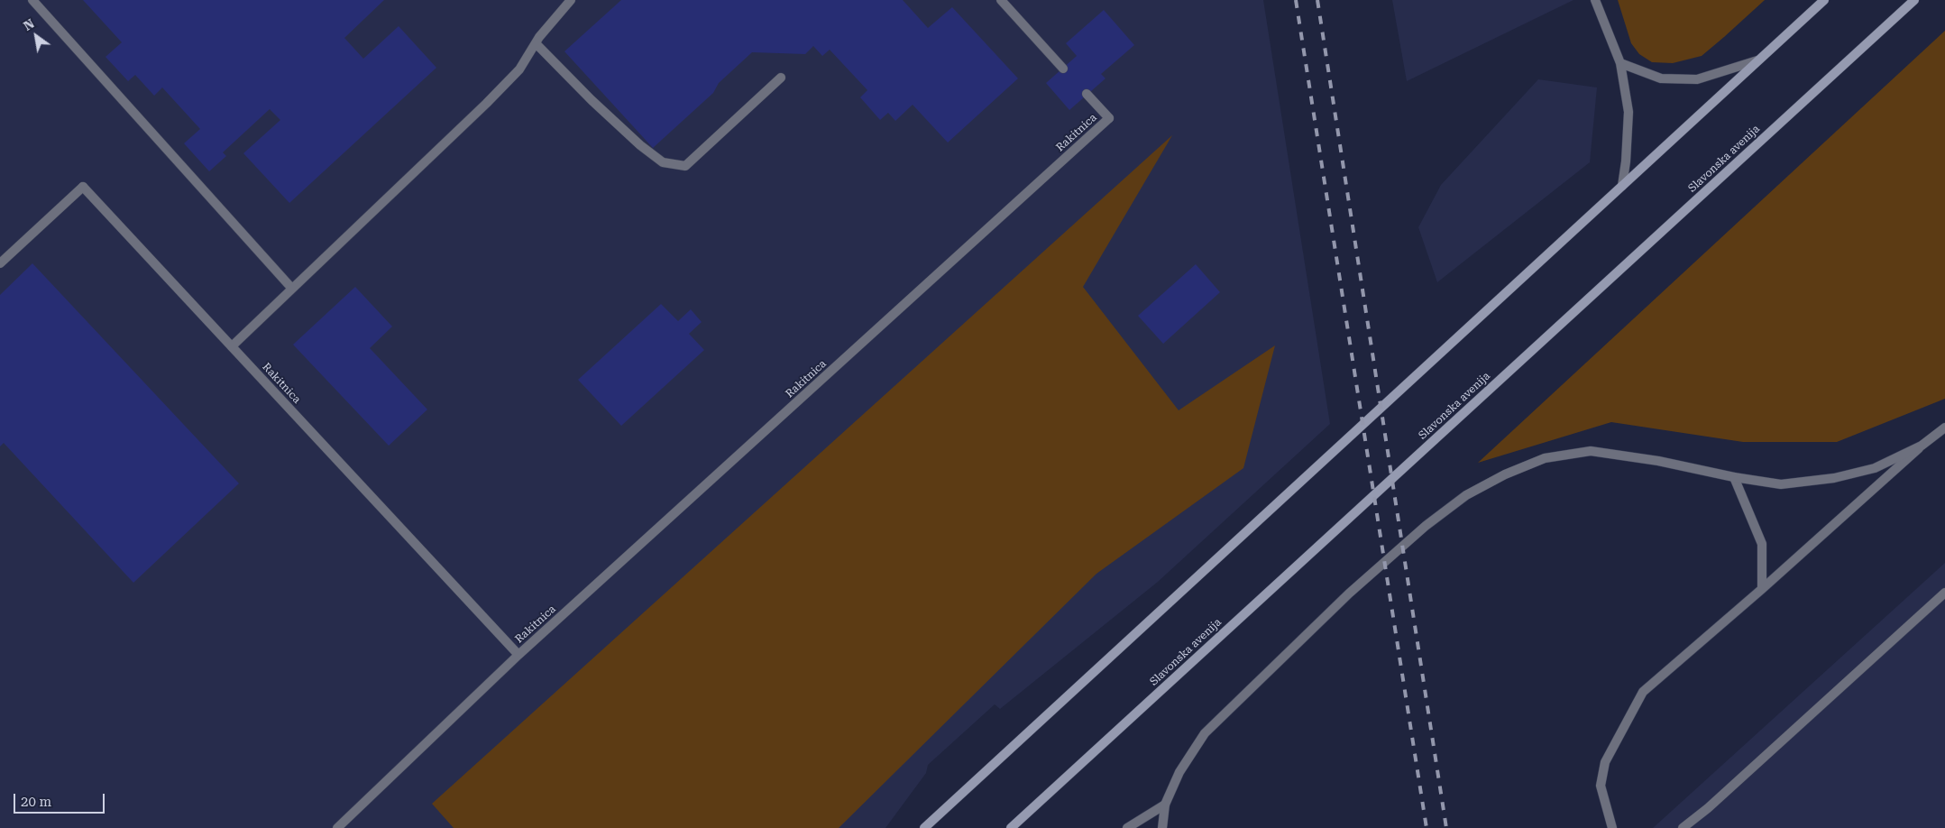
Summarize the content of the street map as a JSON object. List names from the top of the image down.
{
  "streets": {
    "main road": ["Slavonska avenija"],
    "street": ["Rakitnica"]
  },
  "scale_bar": "20 m",
  "north": "top left"
}
